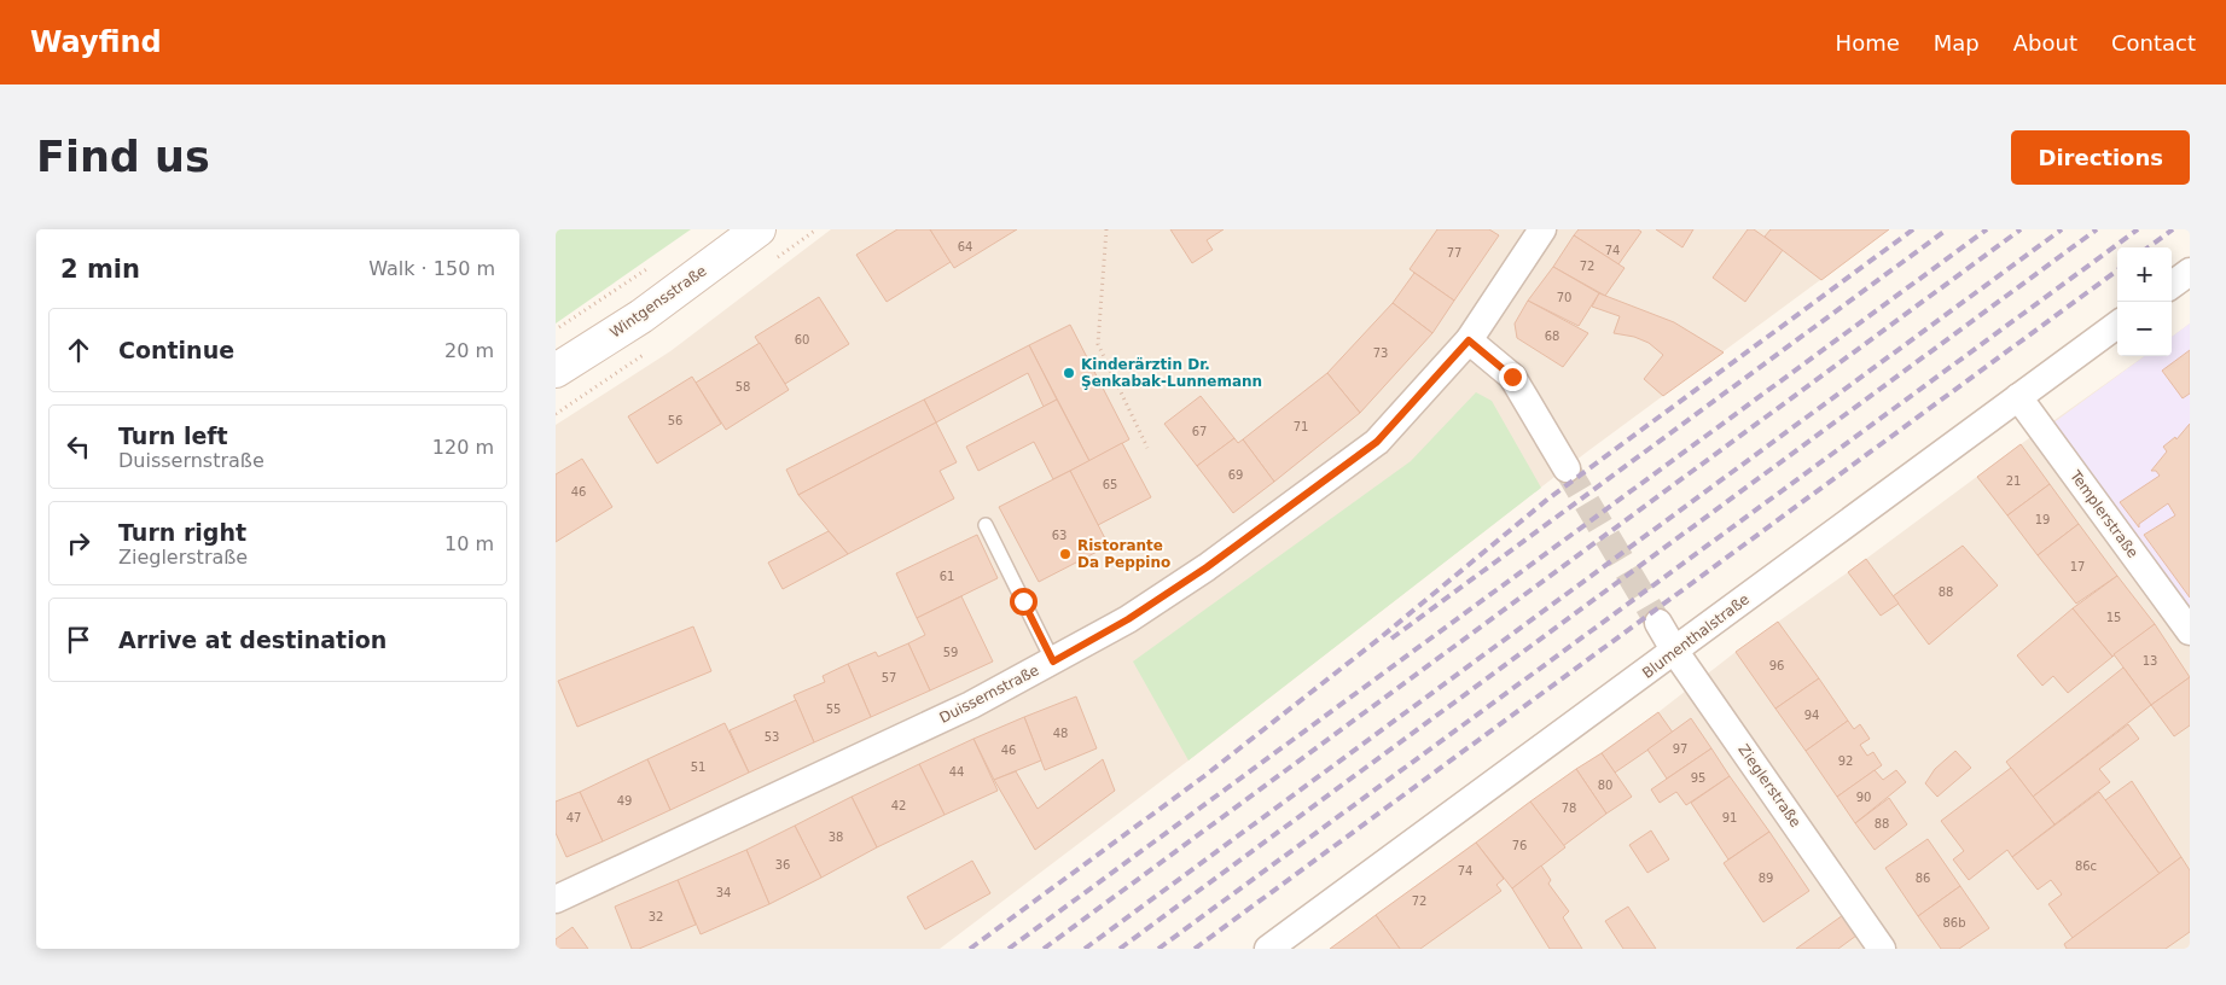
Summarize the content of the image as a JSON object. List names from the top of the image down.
{
  "streets": {
    "main road": ["Wintgensstraße"],
    "street": [
      "Templerstraße",
      "Blumenthalstraße",
      "Duissernstraße",
      "Zieglerstraße"
    ]
  },
  "crossings": [
    ["Templerstraße", "Blumenthalstraße"],
    ["Blumenthalstraße", "Zieglerstraße"]
  ],
  "places": ["Kinderärztin Dr. Şenkabak-Lunnemann", "Ristorante Da Peppino"],
  "house_numbers": [
    "64",
    "74",
    "77",
    "72",
    "70",
    "68",
    "60",
    "73",
    "58",
    "56",
    "71",
    "67",
    "69",
    "21",
    "65",
    "46",
    "19",
    "63",
    "17",
    "61",
    "88",
    "15",
    "59",
    "13",
    "96",
    "57",
    "55",
    "94",
    "48",
    "53",
    "97",
    "46",
    "92",
    "51",
    "44",
    "95",
    "80",
    "90",
    "49",
    "42",
    "78",
    "47",
    "91",
    "88",
    "38",
    "76",
    "36",
    "86c",
    "74",
    "89",
    "86",
    "34",
    "72",
    "32",
    "86b"
  ],
  "page": {
    "header": "Wayfind",
    "nav": [
      "Home",
      "Map",
      "About",
      "Contact"
    ],
    "buttons": "Directions",
    "title": "Find us",
    "heading": ["2 min", "Walk · 150 m"],
    "map_buttons": ["+", "−"],
    "list": [
      ["Continue", "20 m"],
      ["Turn left", "Duissernstraße", "120 m"],
      ["Turn right", "Zieglerstraße", "10 m"],
      "Arrive at destination"
    ]
  }
}
